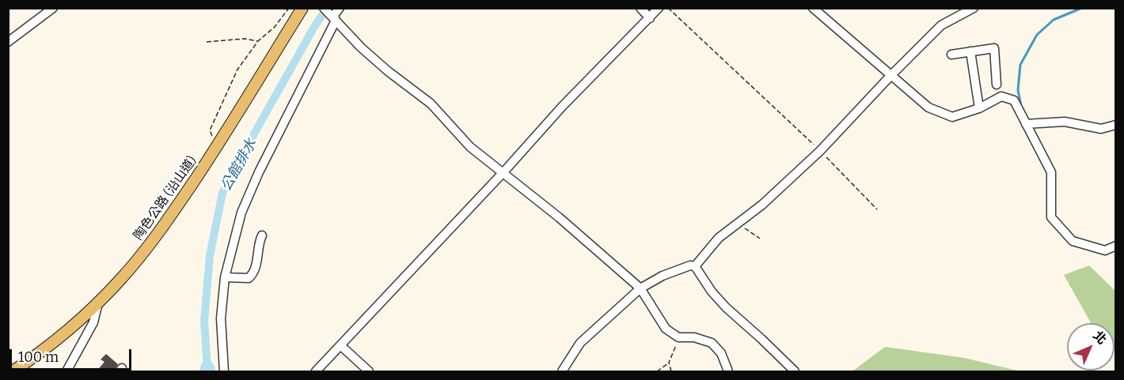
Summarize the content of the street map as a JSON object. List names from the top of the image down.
{
  "streets": {
    "main road": ["陶色公路 (沿山道)"]
  },
  "water": ["公館排水"],
  "scale_bar": "100 m",
  "north": "top right"
}
